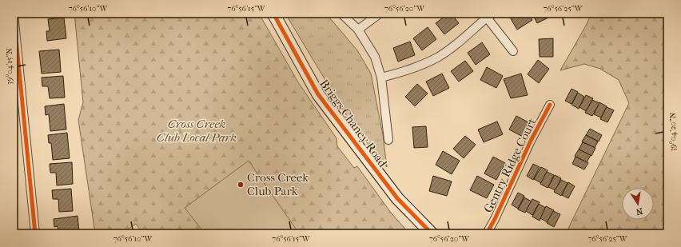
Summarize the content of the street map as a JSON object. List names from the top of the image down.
{
  "streets": {
    "main road": ["Briggs Chaney Road"],
    "street": ["Gentry Ridge Court"]
  },
  "parks": ["Cross Creek Club Local Park"],
  "places": ["Cross Creek Club Park"],
  "north": "bottom",
  "coordinates": [
    "76°56'10\"W",
    "76°56'15\"W",
    "76°56'20\"W",
    "76°56'25\"W",
    "39°04'15\"N",
    "39°04'20\"N"
  ]
}
